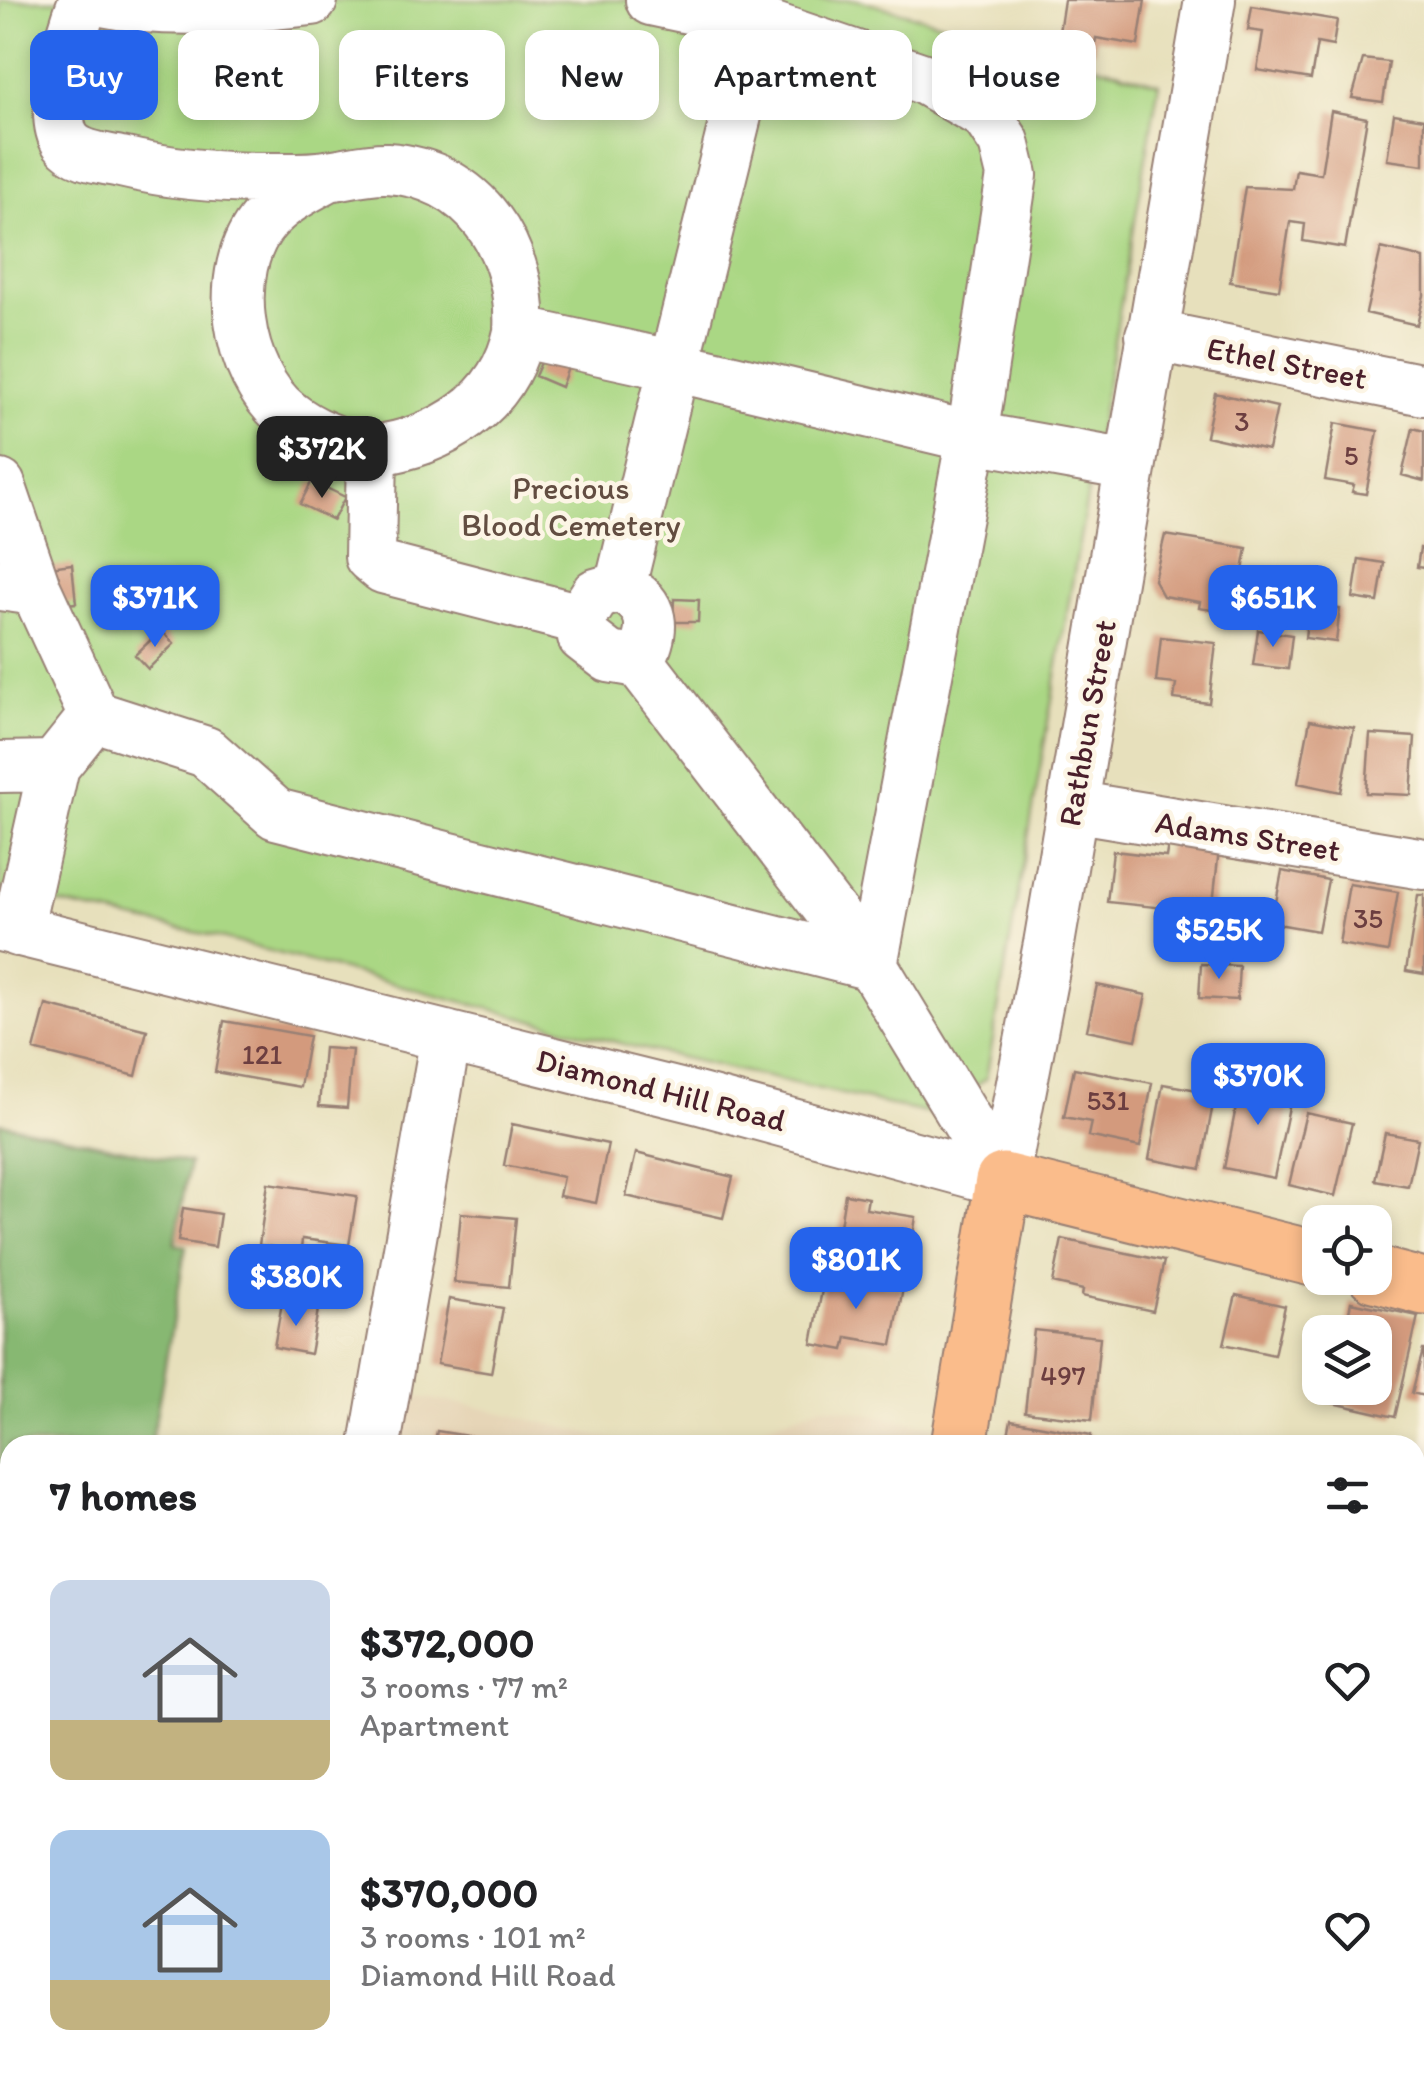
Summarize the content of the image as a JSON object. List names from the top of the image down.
{
  "streets": {
    "main road": ["Rathbun Street", "Diamond Hill Road"],
    "street": ["Ethel Street", "Adams Street"]
  },
  "crossings": [
    ["Ethel Street", "Rathbun Street"],
    ["Rathbun Street", "Adams Street"],
    ["Rathbun Street", "Diamond Hill Road"]
  ],
  "parks": ["Precious Blood Cemetery"],
  "house_numbers": [
    "3",
    "5",
    "35",
    "121",
    "531",
    "497"
  ],
  "page": {
    "chip": [
      "Buy",
      "Rent",
      "Filters",
      "New",
      "Apartment",
      "House"
    ],
    "price": [
      "$372K",
      "$371K",
      "$651K",
      "$525K",
      "$370K",
      "$801K",
      "$380K"
    ],
    "heading": "7 homes",
    "list": [
      {
        "name": "$372,000",
        "note": "3 rooms · 77 m² · Apartment"
      },
      {
        "name": "$370,000",
        "note": "3 rooms · 101 m² · Diamond Hill Road"
      }
    ]
  }
}
